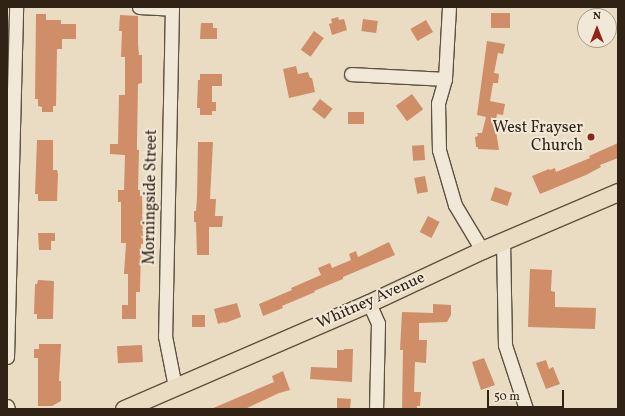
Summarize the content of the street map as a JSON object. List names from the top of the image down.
{
  "streets": {
    "main road": ["Whitney Avenue"],
    "street": ["Morningside Street"]
  },
  "crossings": [
    ["Morningside Street", "Whitney Avenue"]
  ],
  "places": ["West Frayser Church"],
  "scale_bar": "50 m",
  "north": "top"
}
